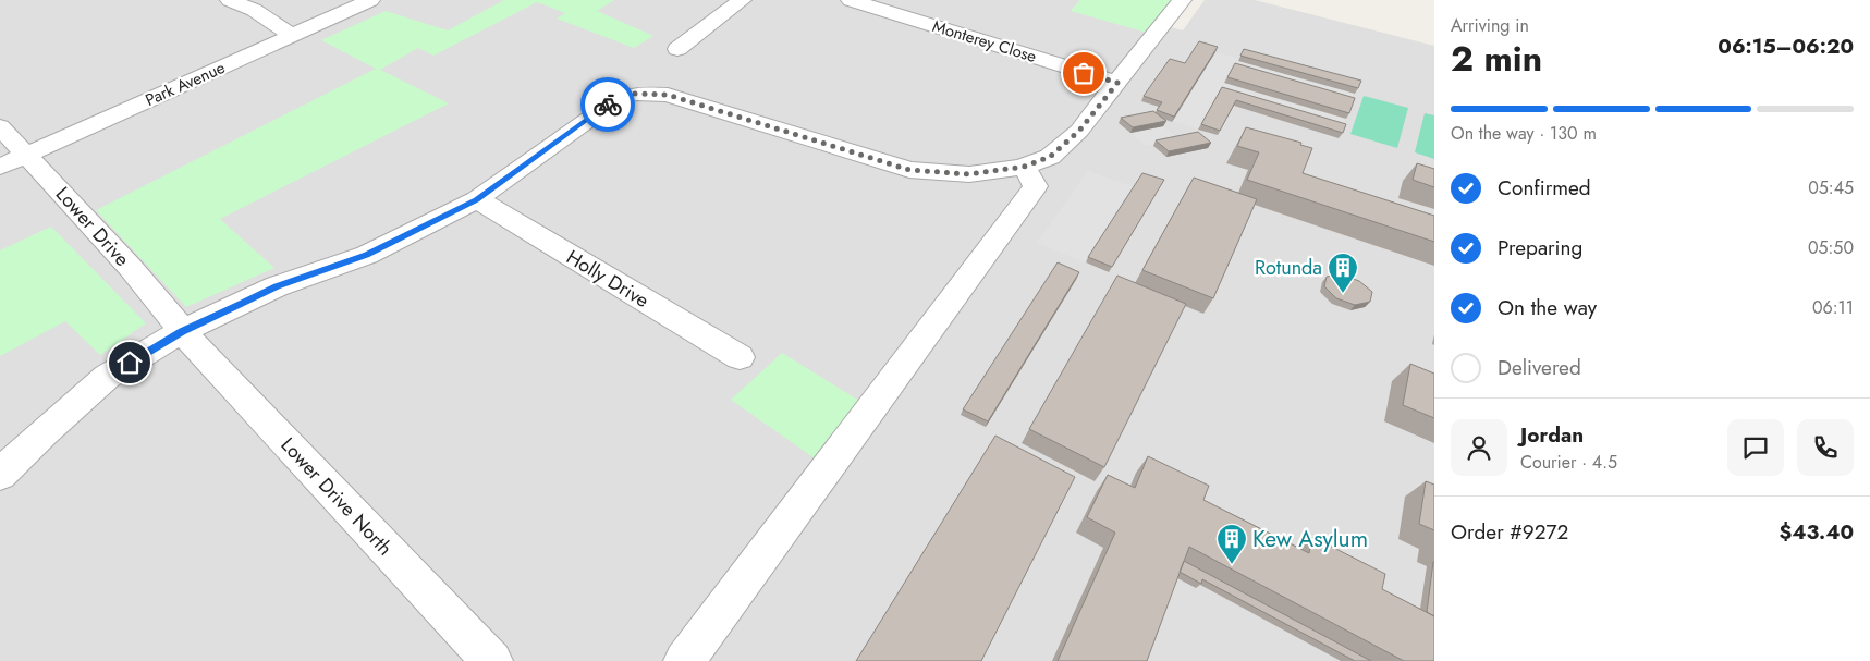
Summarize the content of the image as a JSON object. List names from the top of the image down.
{
  "streets": {
    "street": [
      "Monterey Close",
      "Park Avenue",
      "Lower Drive",
      "Holly Drive",
      "Lower Drive North"
    ]
  },
  "crossings": [
    ["Park Avenue", "Lower Drive"],
    ["Lower Drive", "Lower Drive North"]
  ],
  "places": {
    "building": ["Rotunda", "Kew Asylum"]
  },
  "page": {
    "heading": ["2 min", "Arriving in", "06:15–06:20"],
    "panel": [
      "Jordan",
      "Courier · 4.5",
      "Order #9272",
      "$43.40"
    ],
    "bar": "On the way · 130 m",
    "list": [
      ["Confirmed", "05:45"],
      ["Preparing", "05:50"],
      ["On the way", "06:11"],
      "Delivered"
    ]
  }
}
